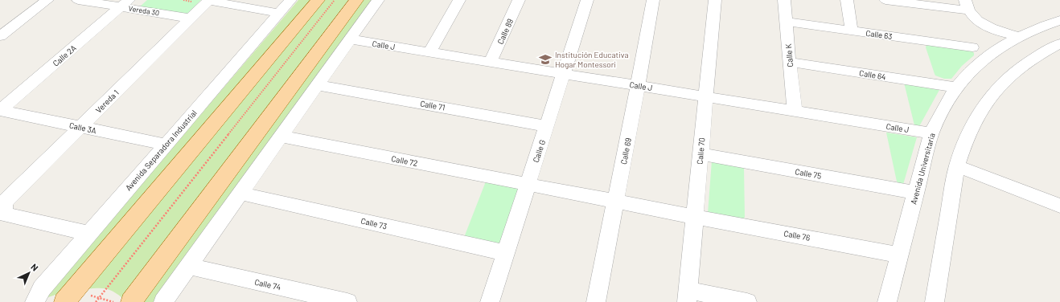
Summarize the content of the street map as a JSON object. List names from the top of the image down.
{
  "streets": {
    "street": [
      "Vereda 30",
      "Calle 89",
      "Calle 63",
      "Calle J",
      "Calle 2A",
      "Calle K",
      "Calle 64",
      "Vereda 1",
      "Calle 71",
      "Calle 3A",
      "Avenida Separadora Industrial",
      "Calle G",
      "Calle 69",
      "Calle 70",
      "Calle 72",
      "Avenida Universitaria",
      "Calle 75",
      "Calle 73",
      "Calle 76",
      "Calle 74"
    ]
  },
  "crossings": [
    ["Vereda 30", "Calle 2A"],
    ["Vereda 30", "Vereda 1"],
    ["Calle 89", "Calle J"],
    ["Calle 63", "Calle K"],
    ["Calle J", "Calle K"],
    ["Calle J", "Calle G"],
    ["Calle J", "Calle 69"],
    ["Calle J", "Calle 70"],
    ["Calle J", "Avenida Universitaria"],
    ["Calle 2A", "Calle 3A"],
    ["Calle K", "Calle 64"],
    ["Calle 64", "Avenida Universitaria"],
    ["Vereda 1", "Calle 3A"],
    ["Calle 71", "Calle G"],
    ["Calle 3A", "Avenida Separadora Industrial"],
    ["Calle G", "Calle 72"],
    ["Calle G", "Calle 73"],
    ["Calle 69", "Calle 72"],
    ["Calle 69", "Calle 76"],
    ["Calle 70", "Calle 75"],
    ["Calle 70", "Calle 76"],
    ["Calle 72", "Calle 76"],
    ["Avenida Universitaria", "Calle 75"],
    ["Avenida Universitaria", "Calle 76"]
  ],
  "places": {
    "school or university": ["Institución Educativa Hogar Montessori"]
  },
  "north": "top right"
}
